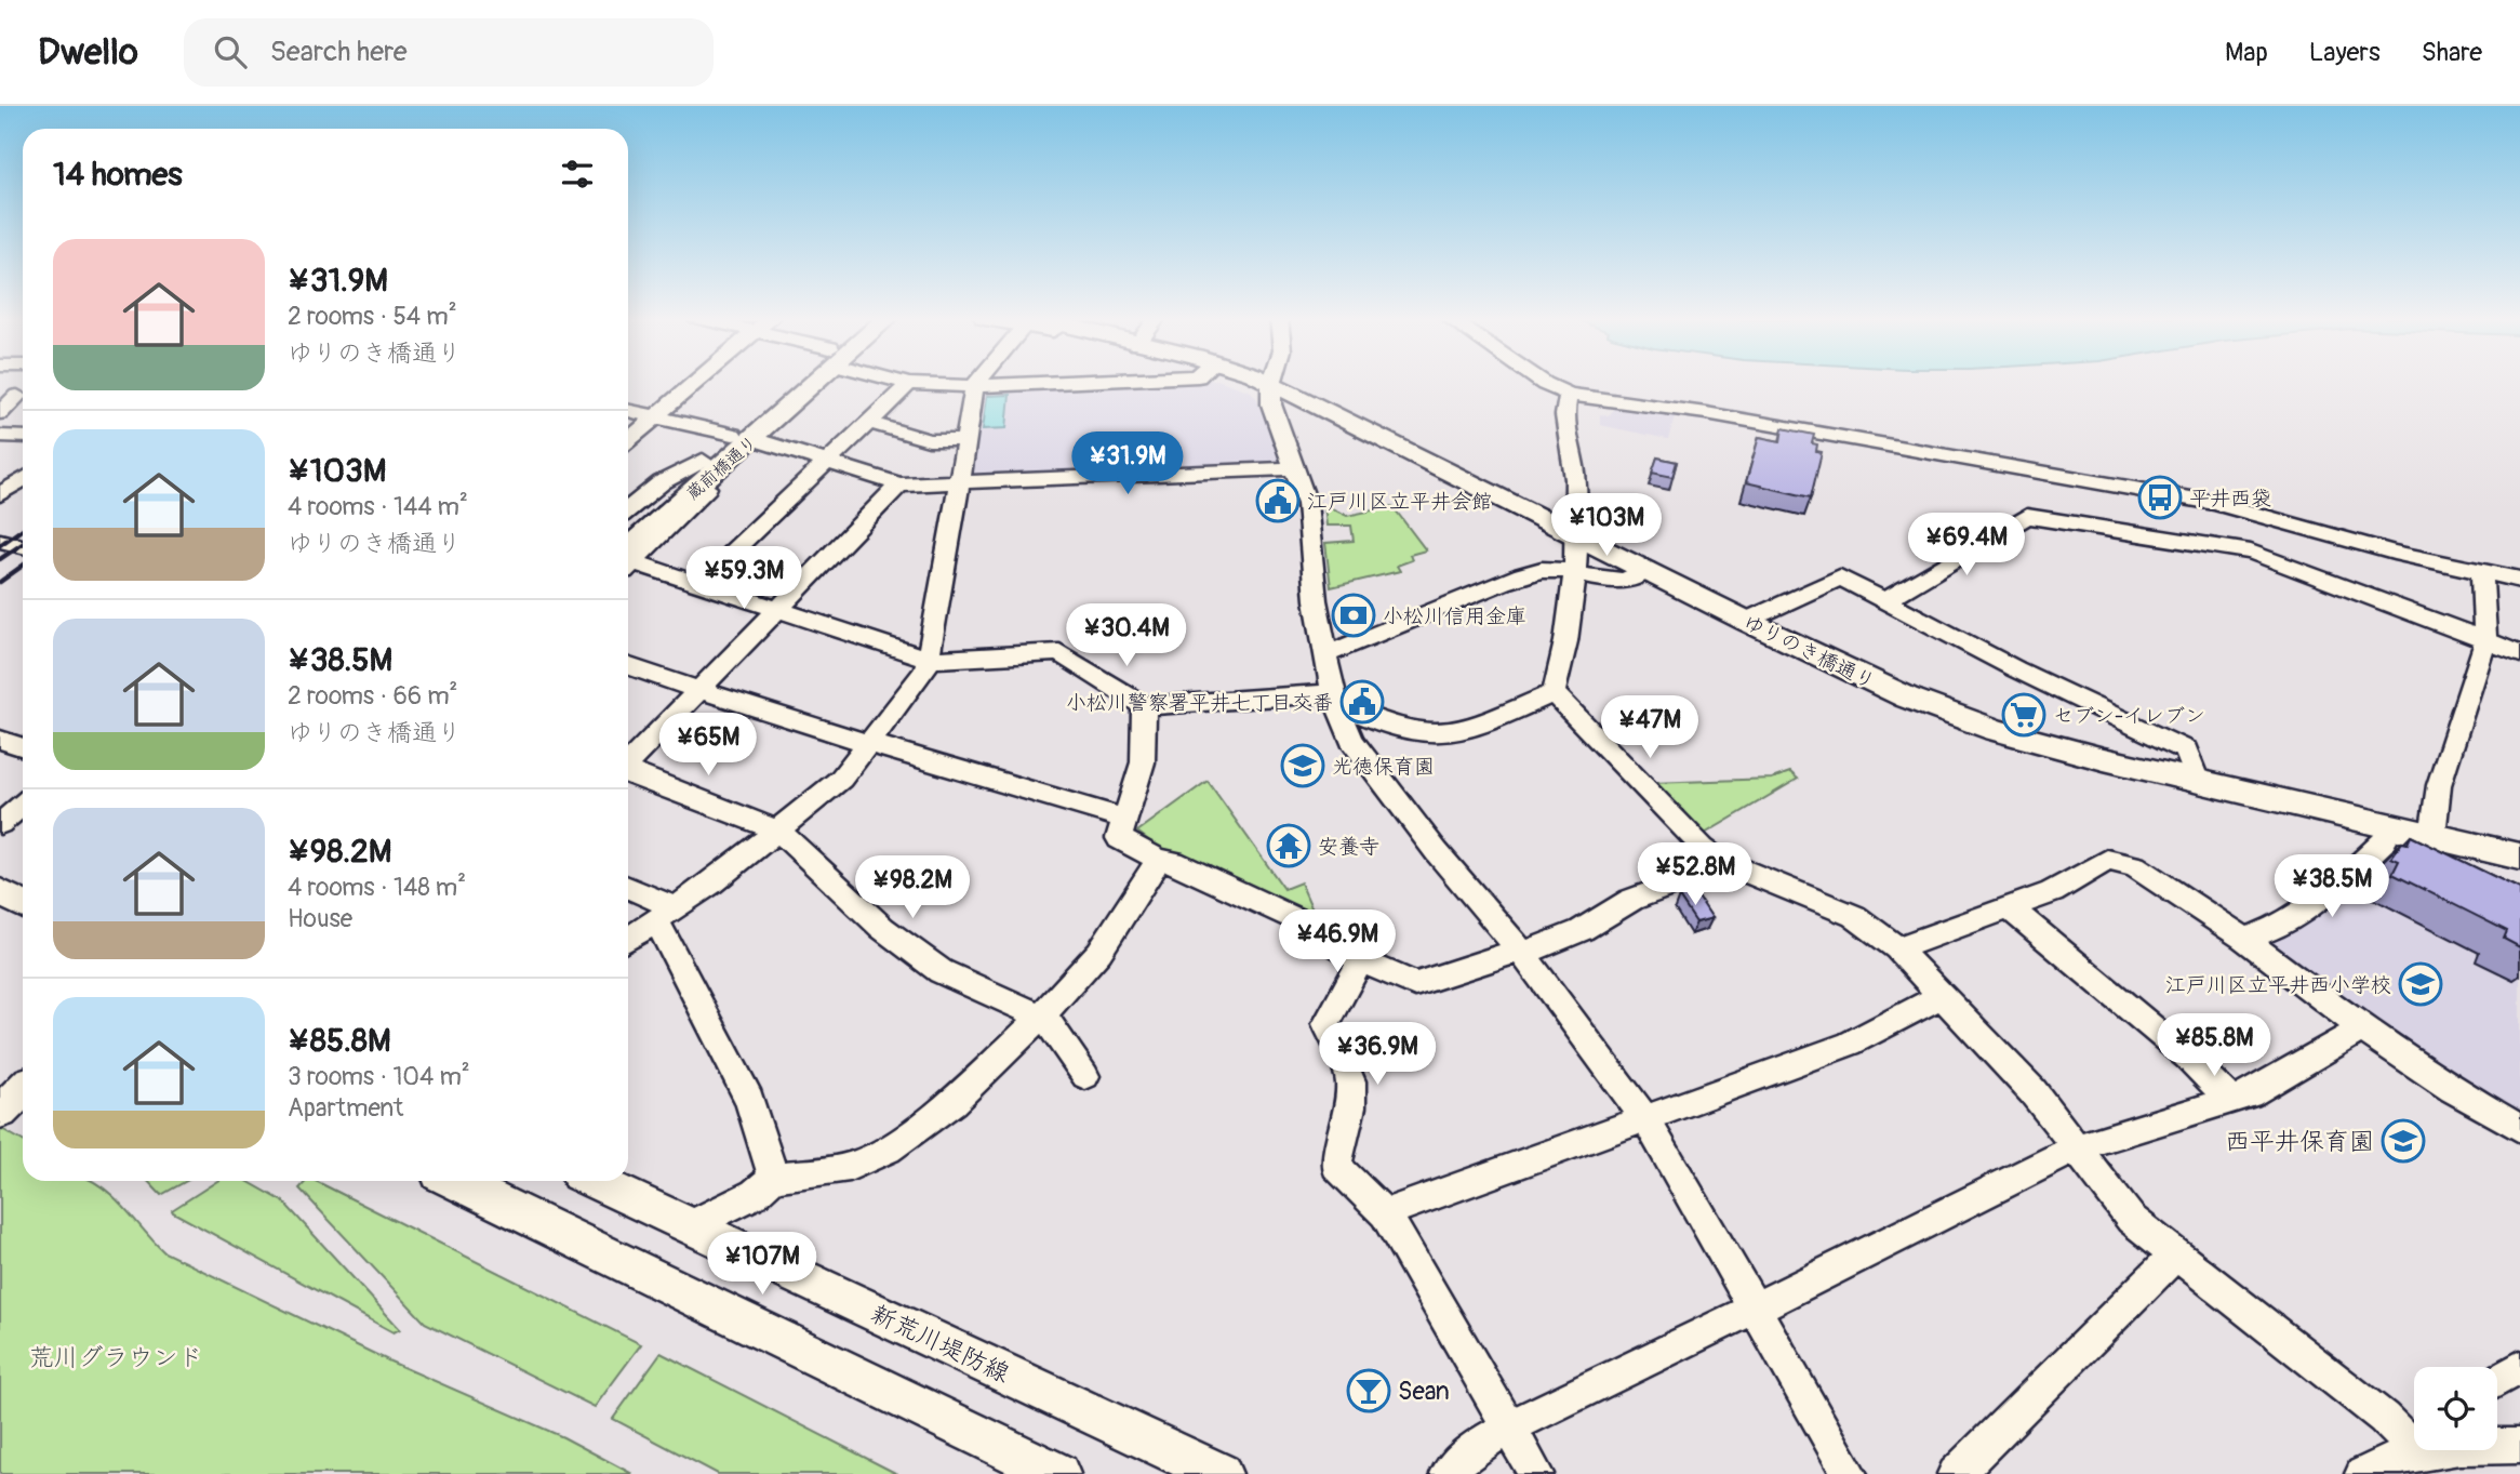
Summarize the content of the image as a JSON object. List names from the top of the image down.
{
  "streets": {
    "main road": ["蔵前橋通り", "ゆりのき橋通り", "新荒川堤防線"]
  },
  "parks": ["荒川グラウンド"],
  "places": {
    "bus stop": ["平井西袋"],
    "public building": ["江戸川区立平井会館", "小松川警察署平井七丁目交番"],
    "bank": ["小松川信用金庫"],
    "supermarket": ["セブン-イレブン"],
    "school or university": ["光徳保育園", "江戸川区立平井西小学校", "西平井保育園"],
    "temple": ["安養寺"],
    "bar": ["Sean"]
  },
  "page": {
    "header": "Dwello",
    "search": "Search here",
    "nav": ["Map", "Layers", "Share"],
    "heading": "14 homes",
    "list": [
      {
        "name": "¥31.9M",
        "note": "2 rooms · 54 m² · ゆりのき橋通り"
      },
      {
        "name": "¥103M",
        "note": "4 rooms · 144 m² · ゆりのき橋通り"
      },
      {
        "name": "¥38.5M",
        "note": "2 rooms · 66 m² · ゆりのき橋通り"
      },
      {
        "name": "¥98.2M",
        "note": "4 rooms · 148 m² · House"
      },
      {
        "name": "¥85.8M",
        "note": "3 rooms · 104 m² · Apartment"
      }
    ],
    "price": [
      "¥31.9M",
      "¥103M",
      "¥69.4M",
      "¥59.3M",
      "¥30.4M",
      "¥47M",
      "¥65M",
      "¥52.8M",
      "¥38.5M",
      "¥98.2M",
      "¥46.9M",
      "¥85.8M",
      "¥36.9M",
      "¥107M"
    ]
  }
}
